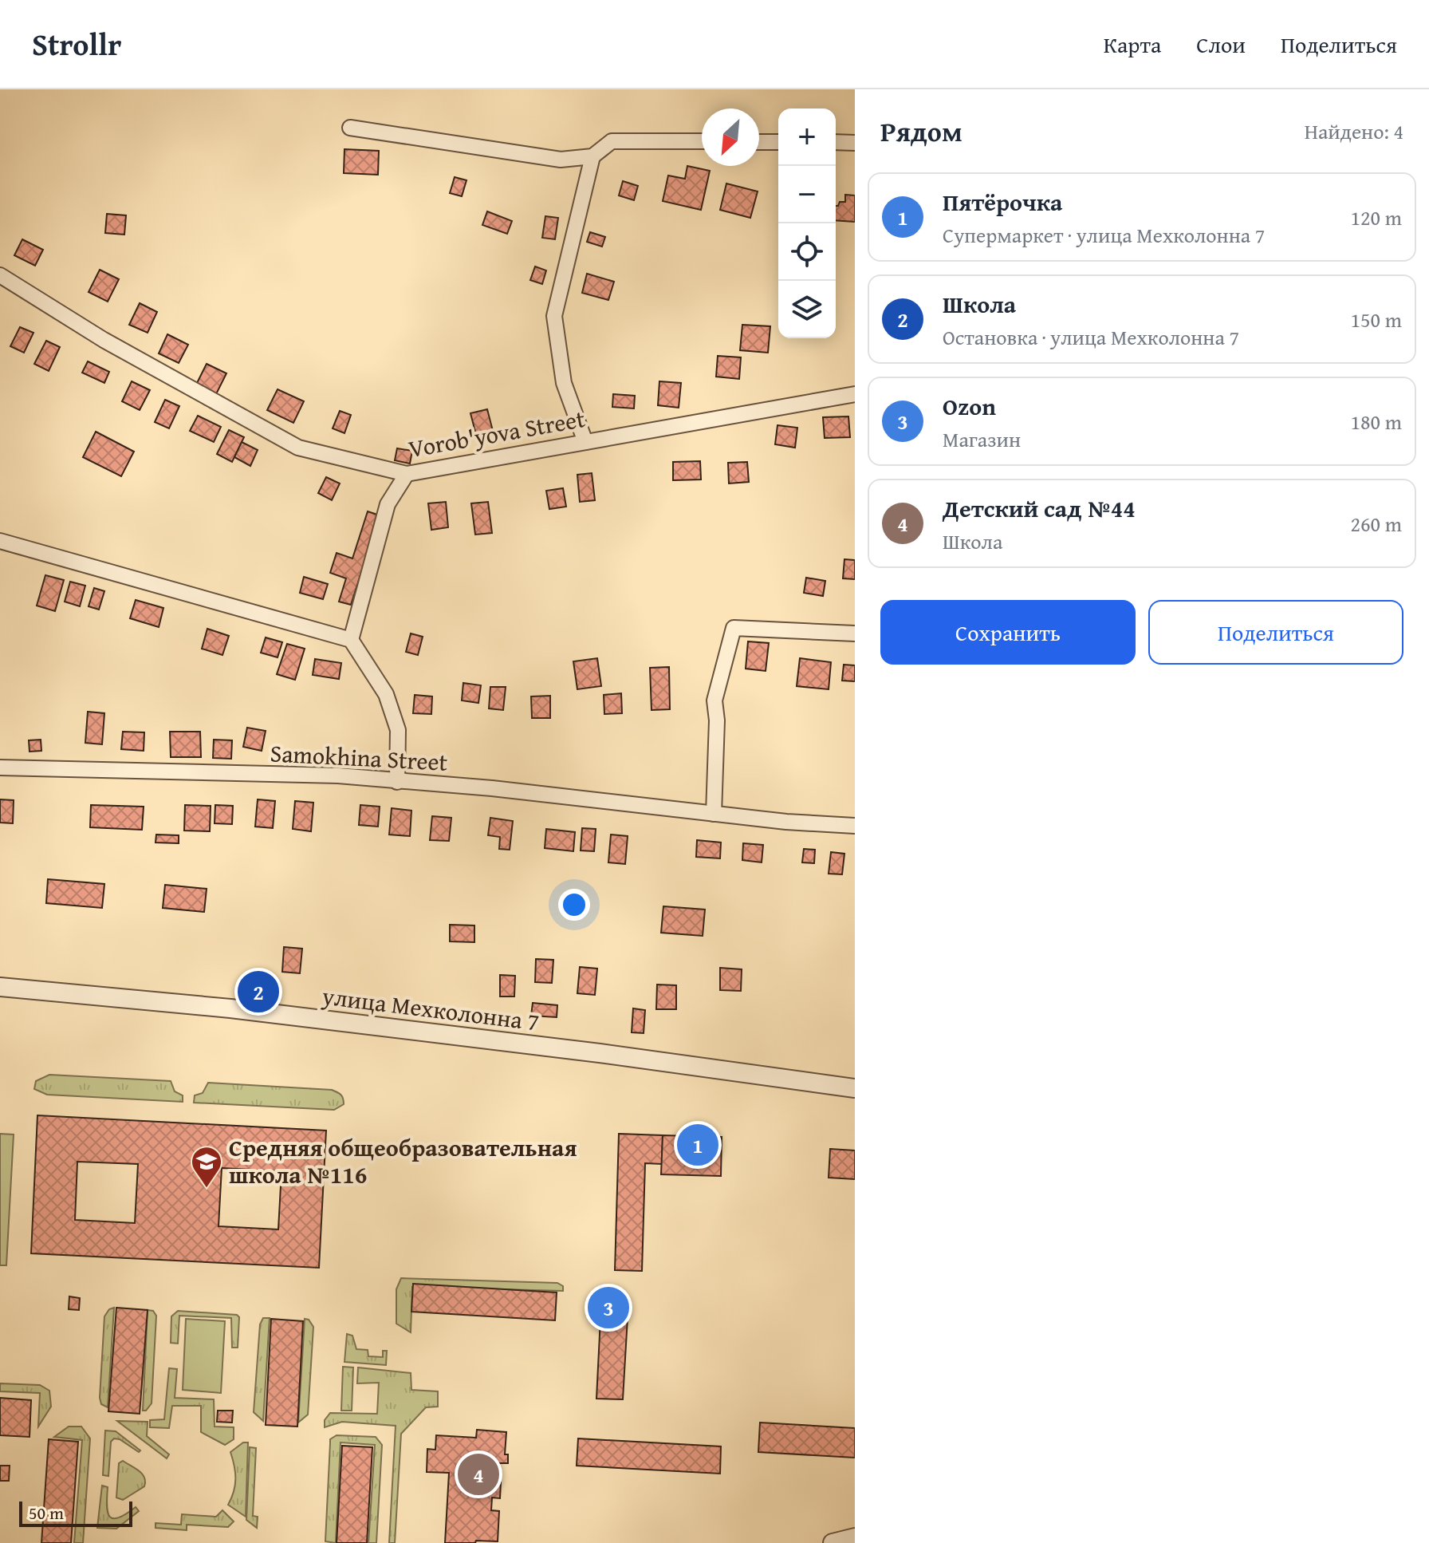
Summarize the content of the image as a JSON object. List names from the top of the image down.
{
  "streets": {
    "street": ["Vorob'yova Street", "Samokhina Street", "улица Мехколонна 7"]
  },
  "places": {
    "school or university": ["Средняя общеобразовательная школа №116"]
  },
  "scale_bar": "50 m",
  "north": "bottom left",
  "page": {
    "header": "Strollr",
    "nav": ["Карта", "Слои", "Поделиться"],
    "heading": ["Рядом", "Найдено: 4"],
    "map_buttons": ["+", "−"],
    "list": [
      {
        "mark": "1",
        "name": "Пятёрочка",
        "note": "Супермаркет · улица Мехколонна 7",
        "value": "120 m"
      },
      {
        "mark": "2",
        "name": "Школа",
        "note": "Остановка · улица Мехколонна 7",
        "value": "150 m"
      },
      {
        "mark": "3",
        "name": "Ozon",
        "note": "Магазин",
        "value": "180 m"
      },
      {
        "mark": "4",
        "name": "Детский сад №44",
        "note": "Школа",
        "value": "260 m"
      }
    ],
    "buttons": ["Сохранить", "Поделиться"],
    "pins": [
      "2",
      "1",
      "3",
      "4"
    ],
    "scale": "50 m"
  }
}
